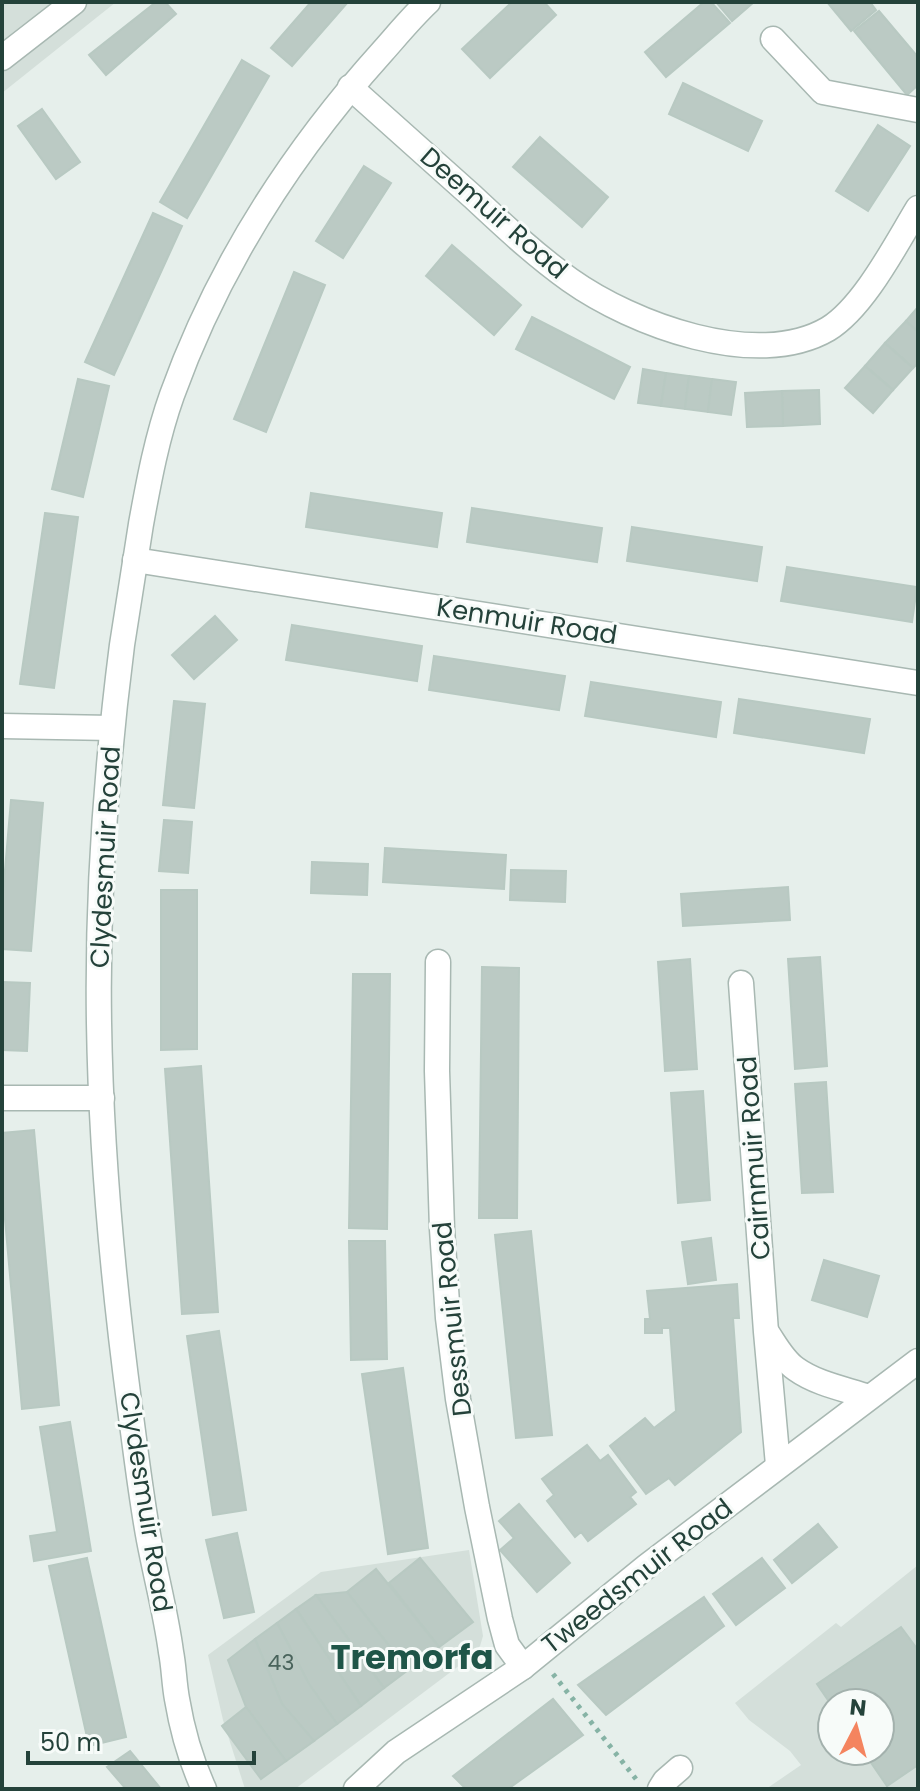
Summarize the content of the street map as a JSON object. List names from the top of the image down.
{
  "streets": {
    "street": [
      "Deemuir Road",
      "Kenmuir Road",
      "Clydesmuir Road",
      "Cairnmuir Road",
      "Dessmuir Road",
      "Tweedsmuir Road"
    ]
  },
  "crossings": [
    ["Deemuir Road", "Clydesmuir Road"],
    ["Kenmuir Road", "Clydesmuir Road"],
    ["Cairnmuir Road", "Tweedsmuir Road"],
    ["Dessmuir Road", "Tweedsmuir Road"]
  ],
  "districts": ["Tremorfa"],
  "house_numbers": ["43"],
  "scale_bar": "50 m",
  "north": "top"
}
